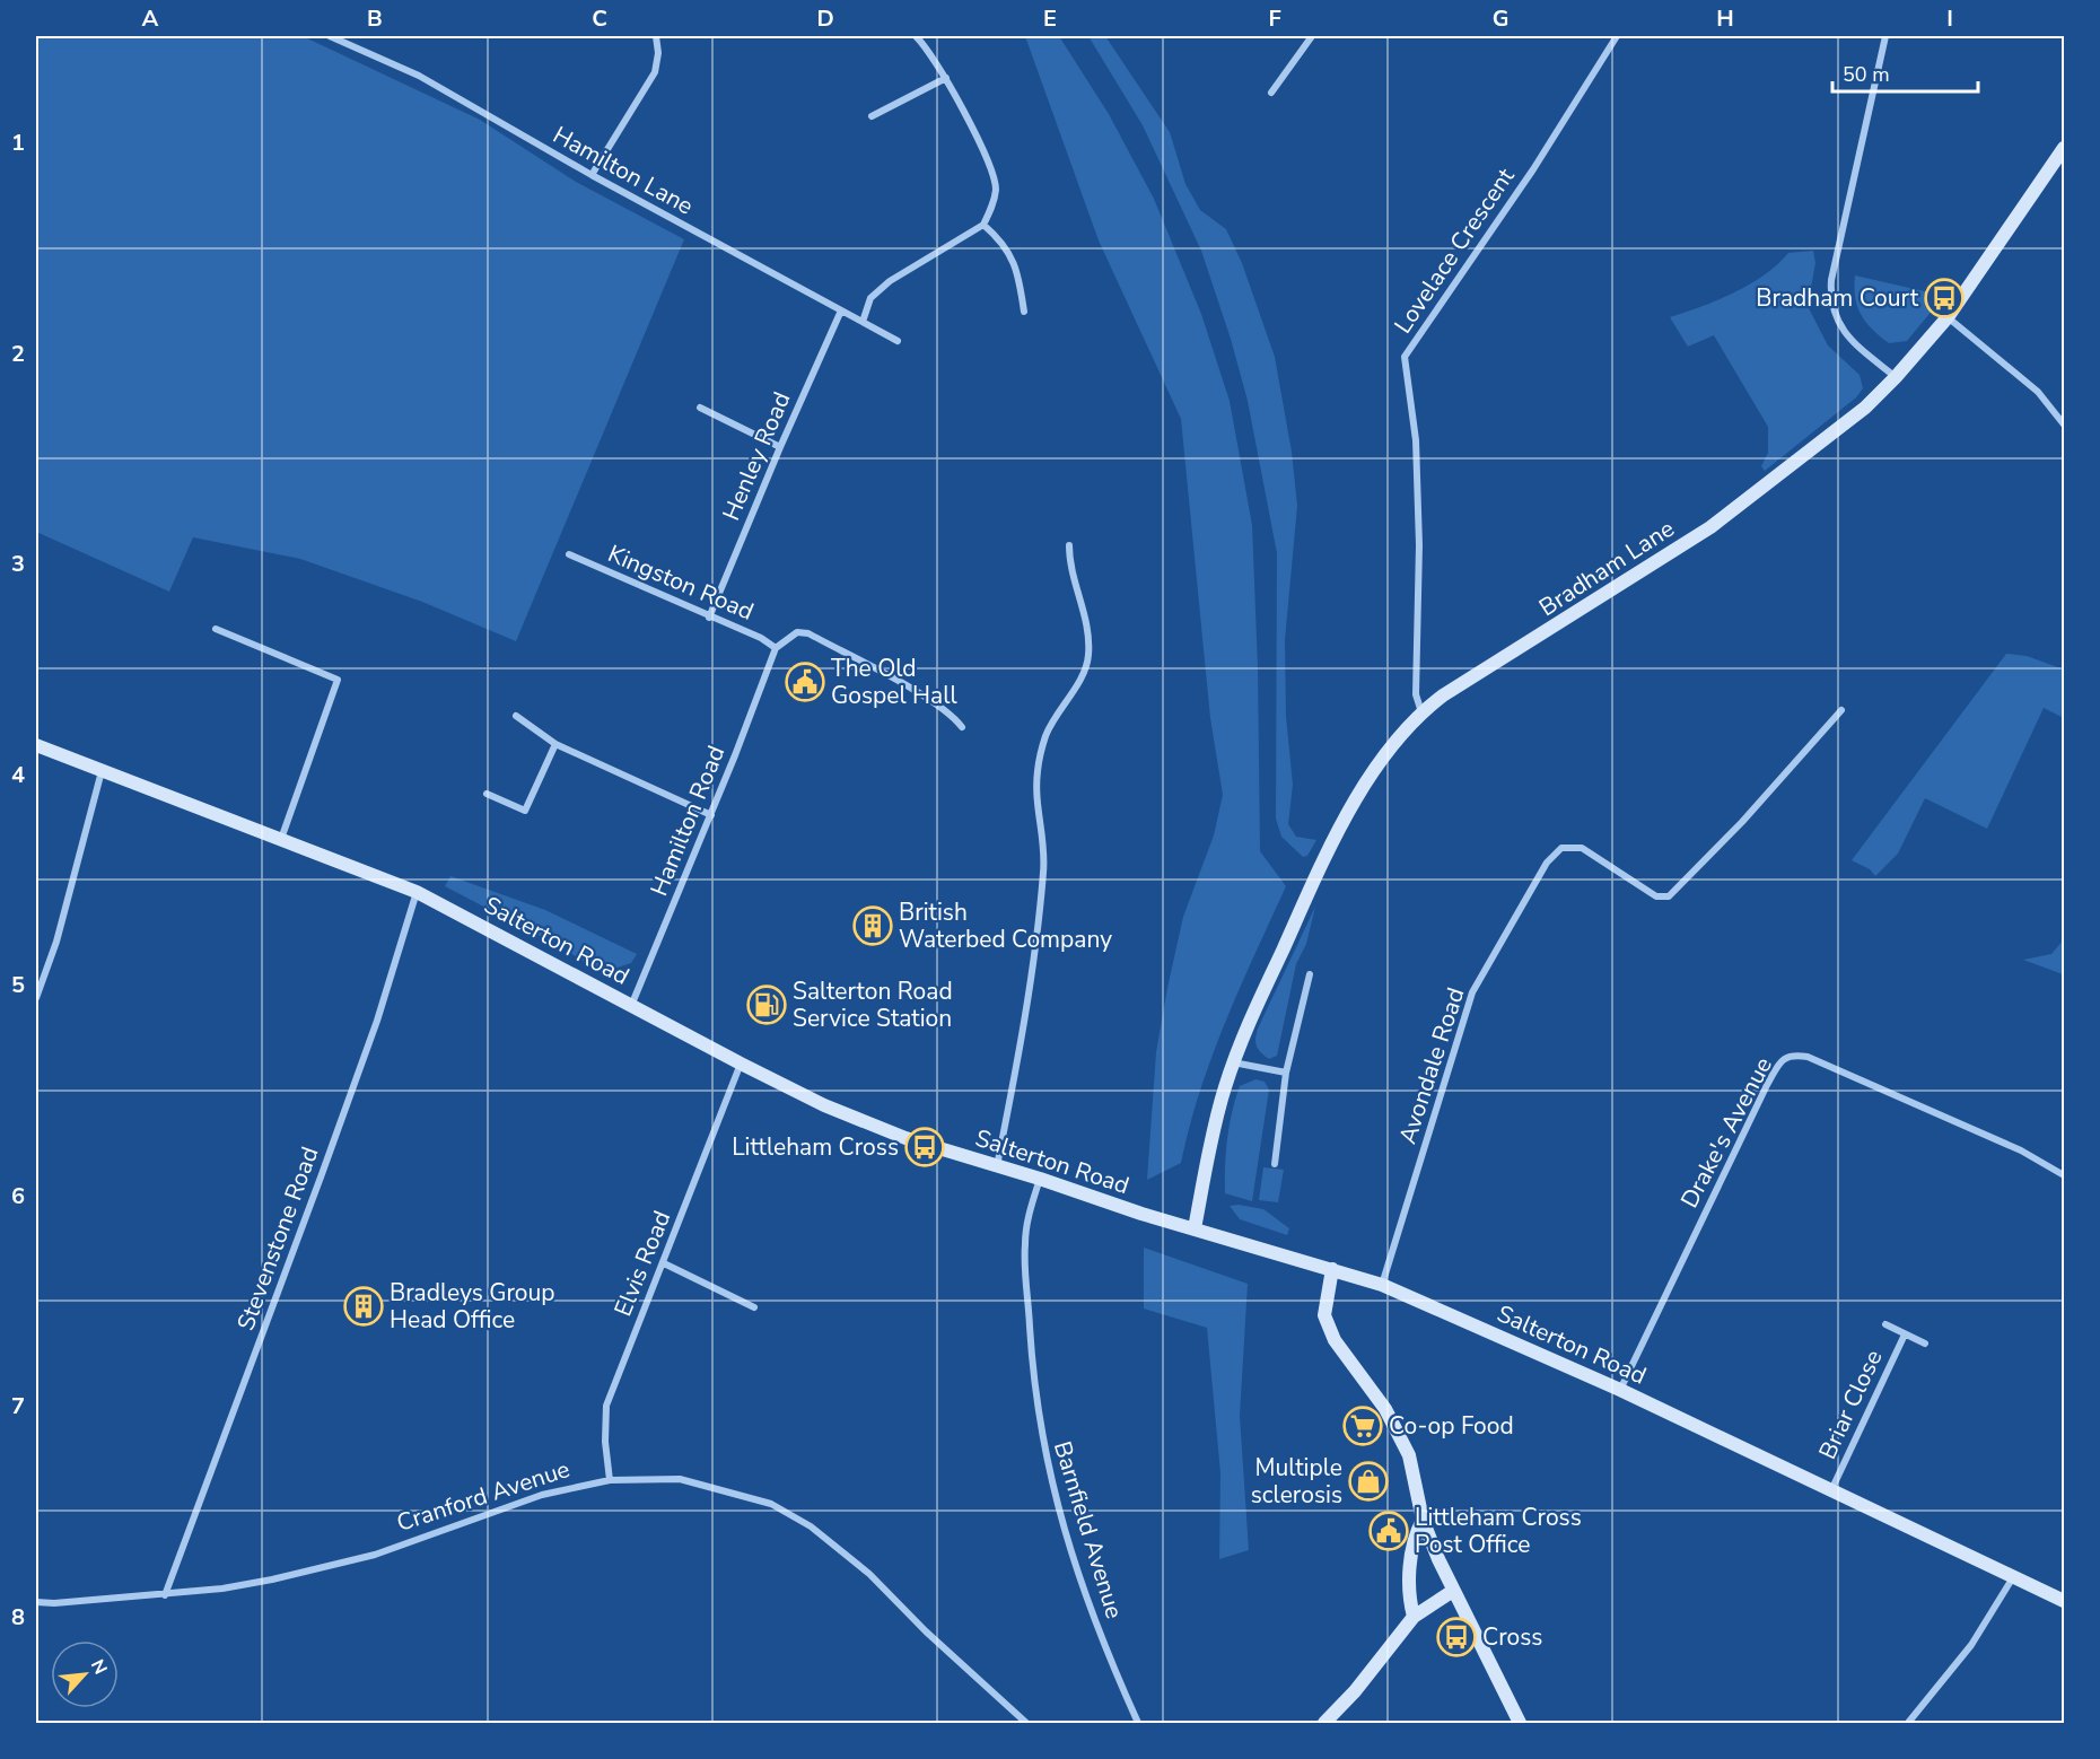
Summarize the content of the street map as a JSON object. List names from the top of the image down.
{
  "streets": {
    "street": [
      "Hamilton Lane",
      "Lovelace Crescent",
      "Henley Road",
      "Bradham Lane",
      "Kingston Road",
      "Hamilton Road",
      "Salterton Road",
      "Avondale Road",
      "Drake's Avenue",
      "Stevenstone Road",
      "Elvis Road",
      "Briar Close",
      "Cranford Avenue",
      "Barnfield Avenue"
    ]
  },
  "crossings": [
    ["Hamilton Lane", "Henley Road"],
    ["Lovelace Crescent", "Bradham Lane"],
    ["Henley Road", "Kingston Road"],
    ["Bradham Lane", "Salterton Road"],
    ["Kingston Road", "Hamilton Road"],
    ["Hamilton Road", "Salterton Road"],
    ["Salterton Road", "Avondale Road"],
    ["Salterton Road", "Drake's Avenue"],
    ["Salterton Road", "Stevenstone Road"],
    ["Salterton Road", "Elvis Road"],
    ["Salterton Road", "Briar Close"],
    ["Salterton Road", "Barnfield Avenue"],
    ["Stevenstone Road", "Cranford Avenue"],
    ["Elvis Road", "Cranford Avenue"]
  ],
  "places": {
    "bus stop": ["Bradham Court", "Littleham Cross", "Cross"],
    "public building": ["The Old Gospel Hall", "Littleham Cross Post Office"],
    "building": ["British Waterbed Company", "Bradleys Group Head Office"],
    "fuel station": ["Salterton Road Service Station"],
    "supermarket": ["Co-op Food"],
    "shop": ["Multiple sclerosis"]
  },
  "scale_bar": "50 m",
  "north": "top right",
  "grid": {
    "columns": [
      "A",
      "B",
      "C",
      "D",
      "E",
      "F",
      "G",
      "H",
      "I"
    ],
    "rows": [
      "1",
      "2",
      "3",
      "4",
      "5",
      "6",
      "7",
      "8"
    ]
  }
}
